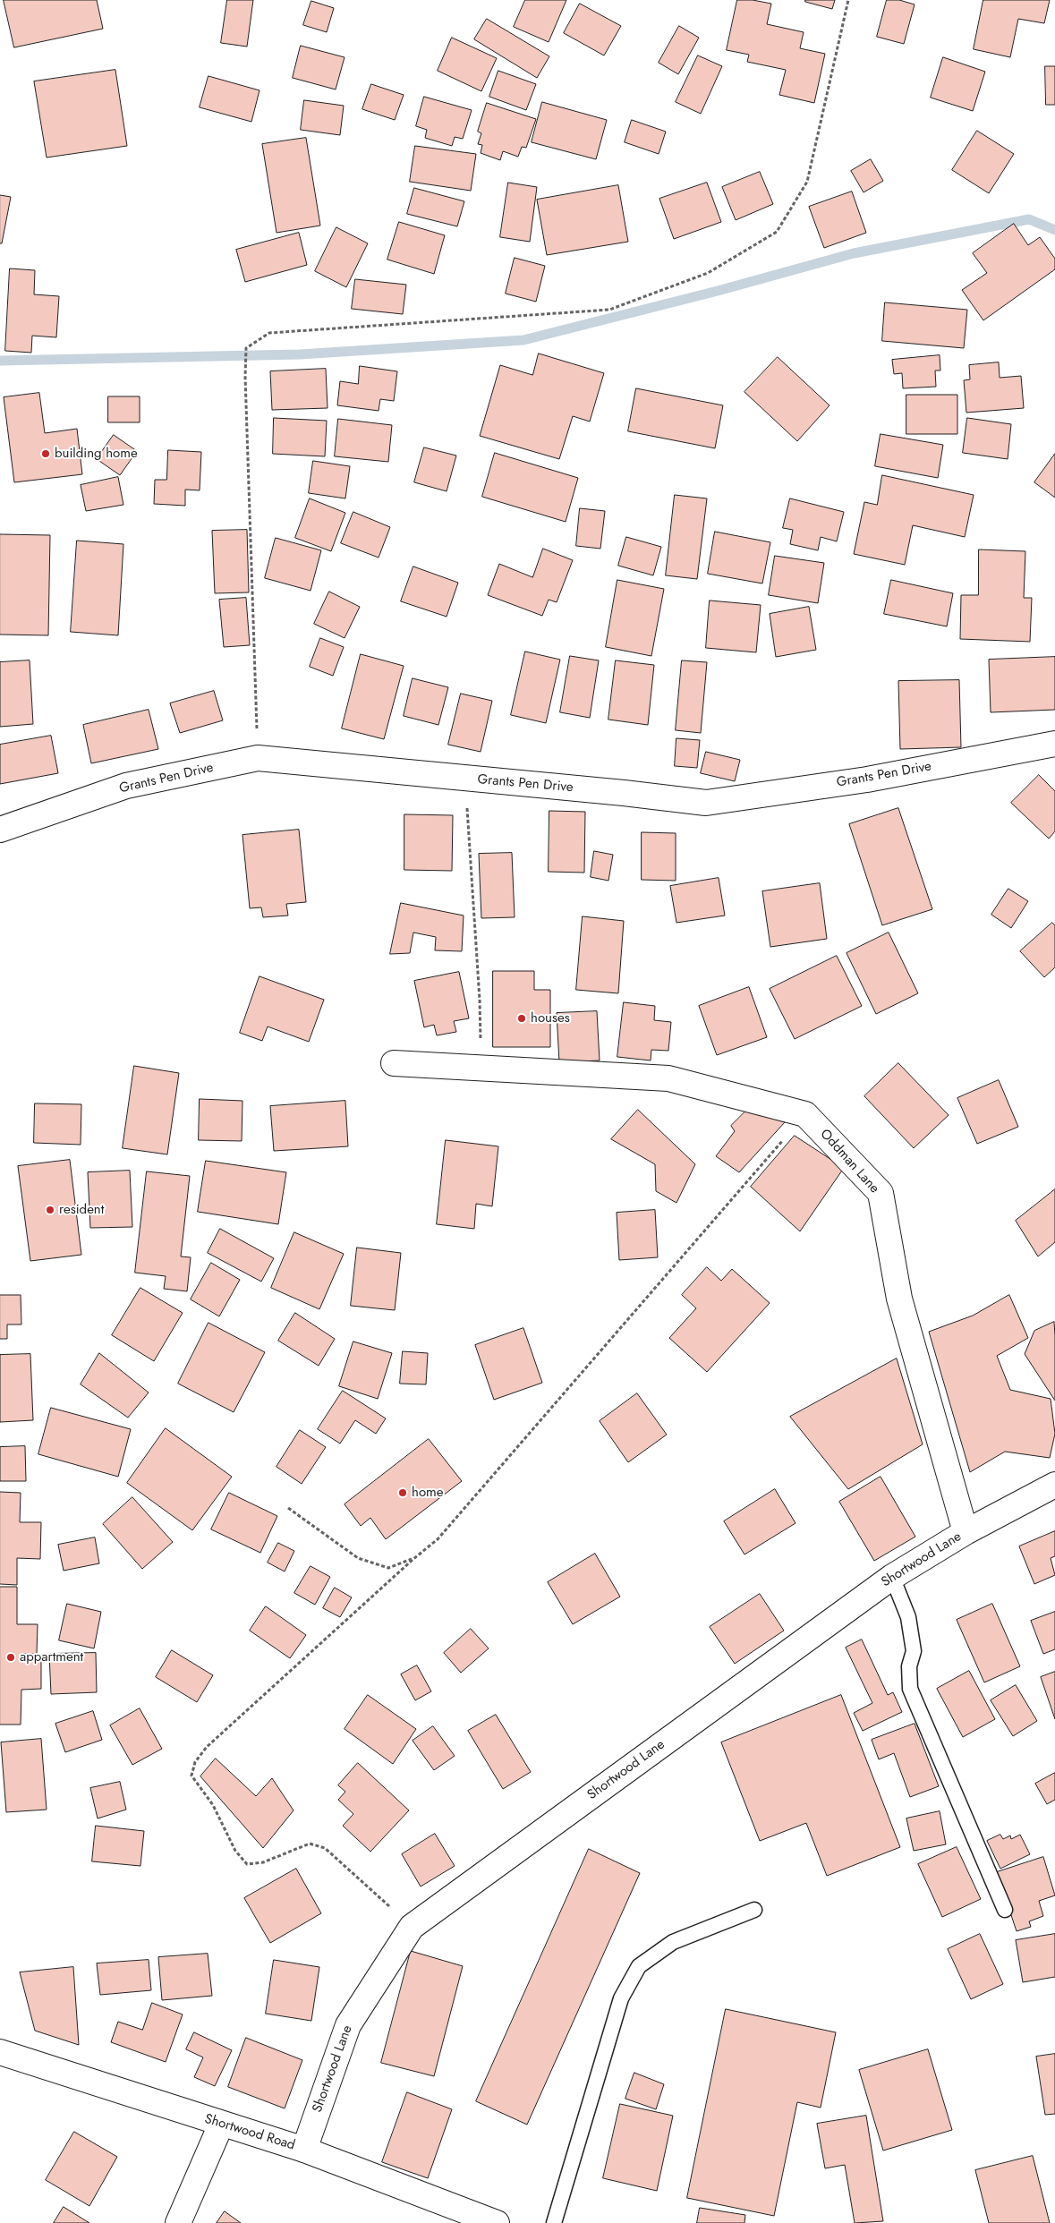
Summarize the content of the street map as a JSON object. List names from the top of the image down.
{
  "streets": {
    "street": [
      "Grants Pen Drive",
      "Oddman Lane",
      "Shortwood Lane",
      "Shortwood Road"
    ]
  },
  "crossings": [
    ["Oddman Lane", "Shortwood Lane"],
    ["Shortwood Lane", "Shortwood Road"]
  ],
  "places": [
    "building home",
    "houses",
    "resident",
    "home",
    "appartment"
  ]
}
